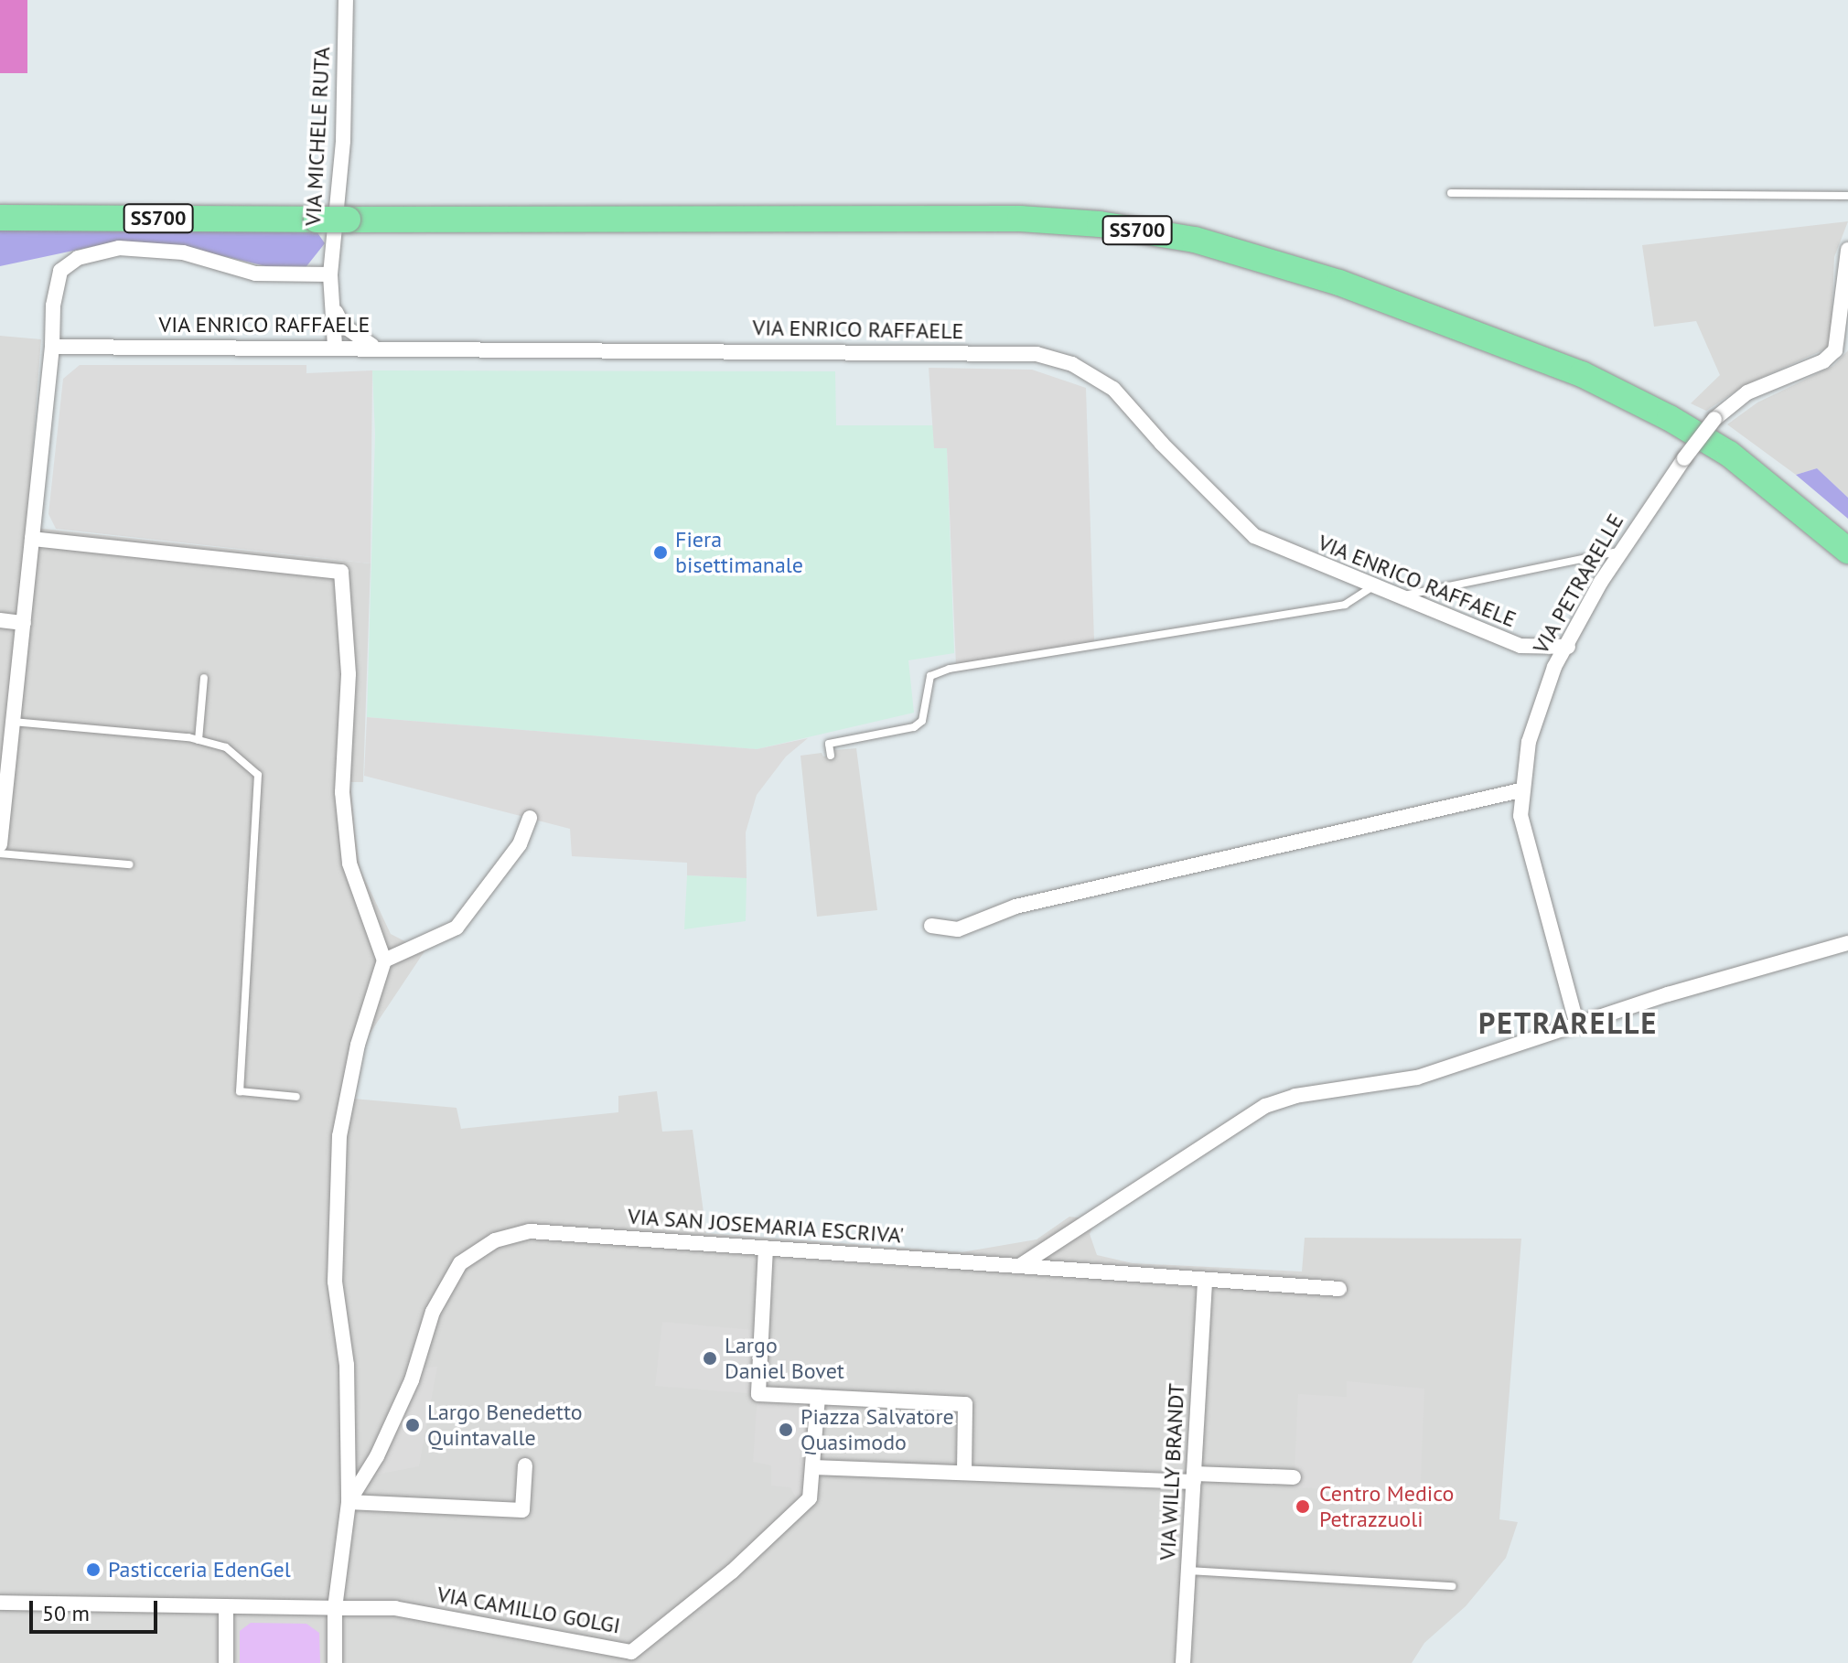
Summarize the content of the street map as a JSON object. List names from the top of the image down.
{
  "streets": {
    "highway": ["SS700"],
    "street": [
      "VIA MICHELE RUTA",
      "VIA ENRICO RAFFAELE",
      "VIA PETRARELLE",
      "VIA SAN JOSEMARIA ESCRIVA'",
      "VIA WILLY BRANDT",
      "VIA CAMILLO GOLGI"
    ]
  },
  "crossings": [
    ["VIA MICHELE RUTA", "VIA ENRICO RAFFAELE"],
    ["VIA ENRICO RAFFAELE", "VIA PETRARELLE"],
    ["VIA SAN JOSEMARIA ESCRIVA'", "VIA WILLY BRANDT"],
    ["VIA SAN JOSEMARIA ESCRIVA'", "VIA CAMILLO GOLGI"]
  ],
  "districts": ["PETRARELLE"],
  "places": [
    "Fiera bisettimanale",
    "Largo Daniel Bovet",
    "Largo Benedetto Quintavalle",
    "Piazza Salvatore Quasimodo",
    "Centro Medico Petrazzuoli",
    "Pasticceria EdenGel"
  ],
  "scale_bar": "50 m"
}
